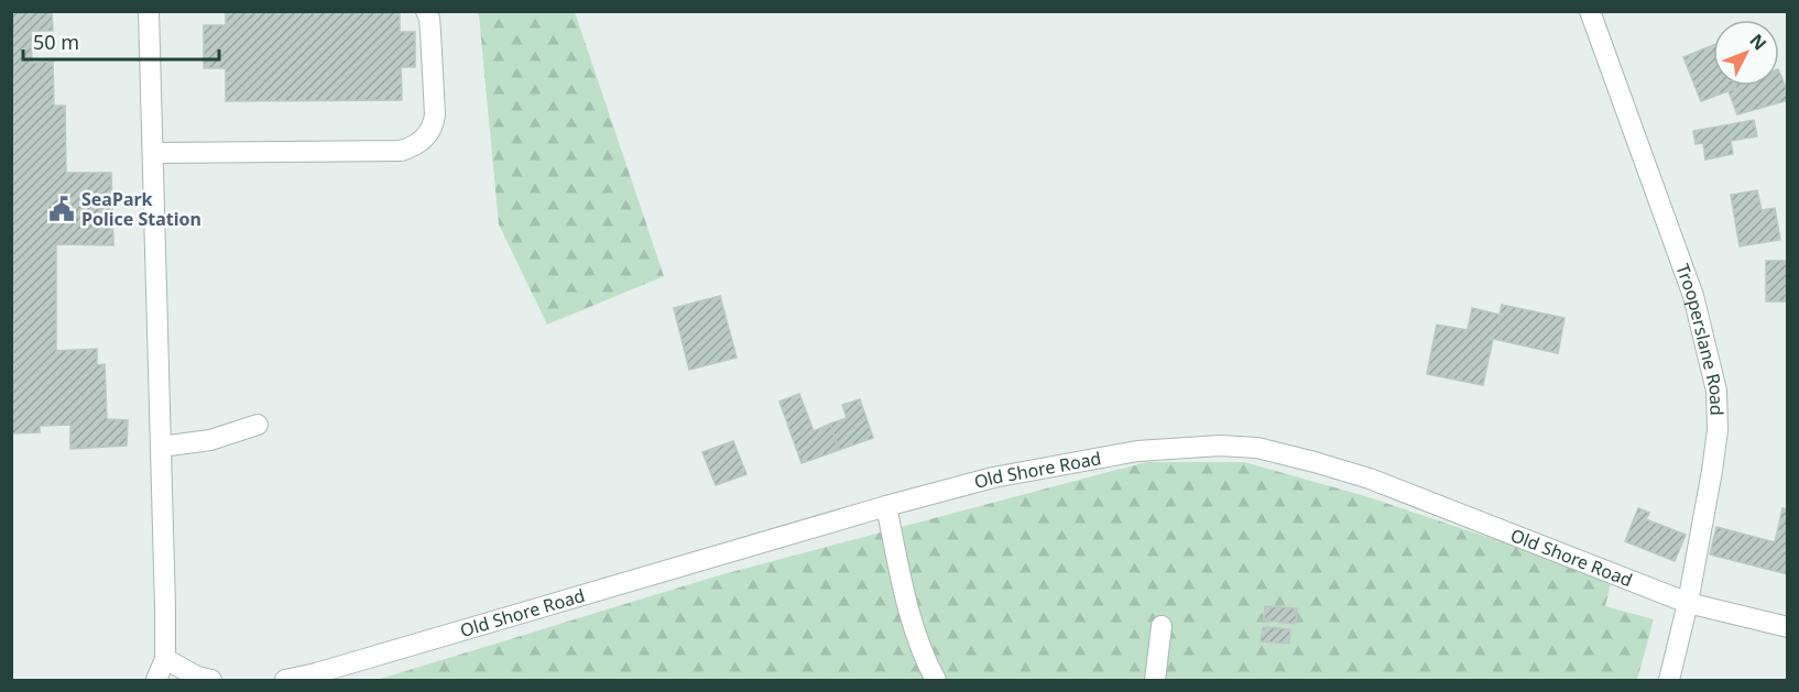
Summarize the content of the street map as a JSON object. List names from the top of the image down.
{
  "streets": {
    "street": ["Trooperslane Road", "Old Shore Road"]
  },
  "crossings": [
    ["Trooperslane Road", "Old Shore Road"]
  ],
  "places": {
    "public building": ["SeaPark Police Station"]
  },
  "scale_bar": "50 m",
  "north": "top right"
}
